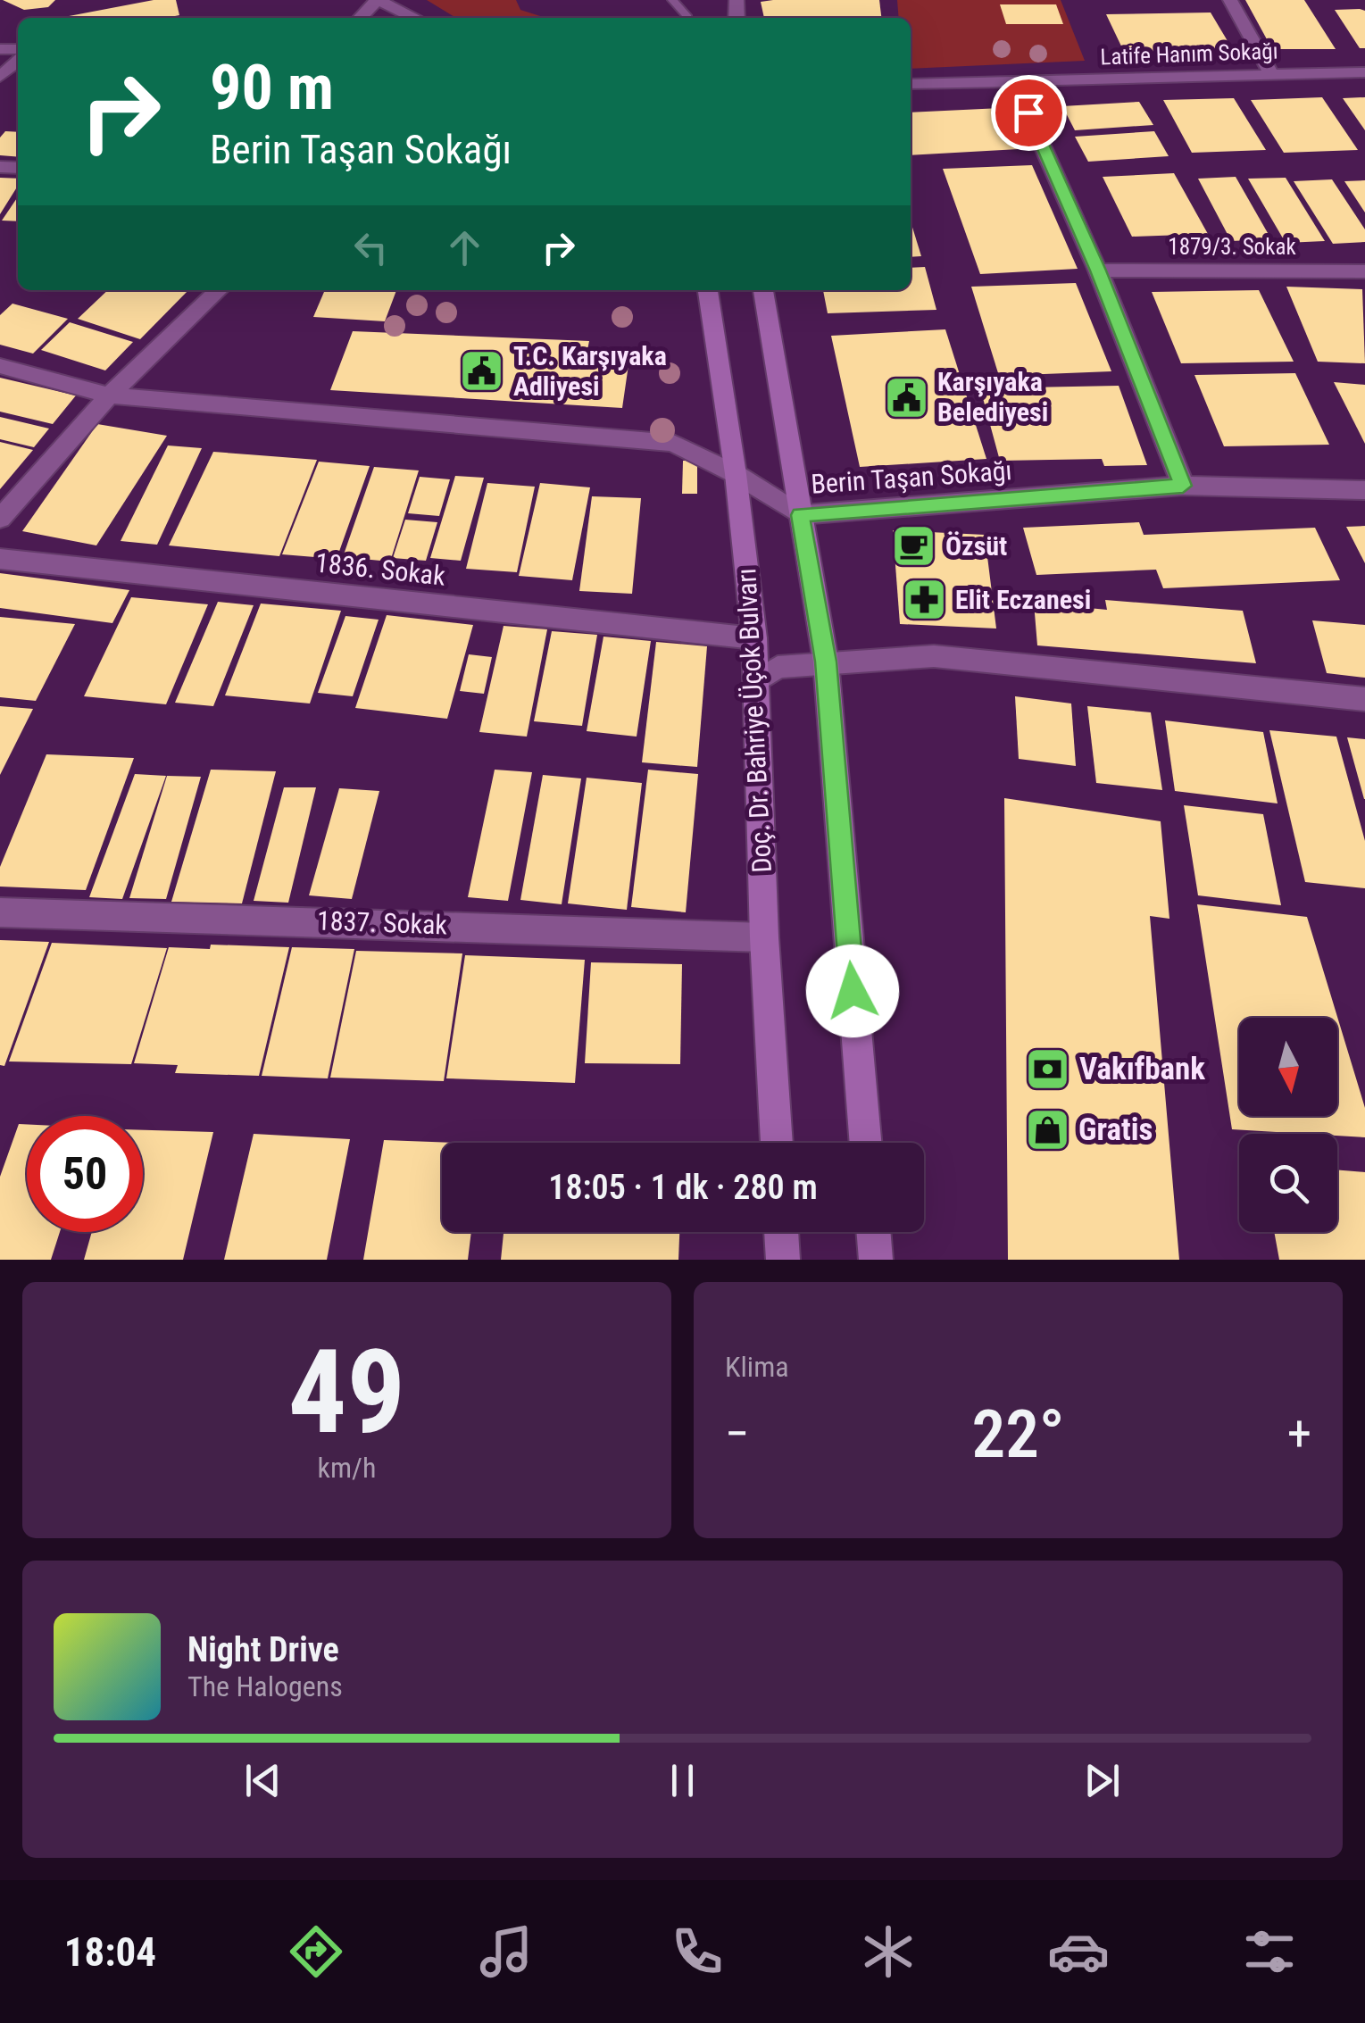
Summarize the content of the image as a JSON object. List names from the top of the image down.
{
  "streets": {
    "main road": ["Doç. Dr. Bahriye Üçok Bulvarı"],
    "street": [
      "Latife Hanım Sokağı",
      "1879/3. Sokak",
      "Berin Taşan Sokağı",
      "1836. Sokak",
      "1837. Sokak"
    ]
  },
  "crossings": [
    ["Berin Taşan Sokağı", "Doç. Dr. Bahriye Üçok Bulvarı"],
    ["1836. Sokak", "Doç. Dr. Bahriye Üçok Bulvarı"],
    ["Doç. Dr. Bahriye Üçok Bulvarı", "1837. Sokak"]
  ],
  "places": {
    "public building": ["T.C. Karşıyaka Adliyesi", "Karşıyaka Belediyesi"],
    "cafe": ["Özsüt"],
    "pharmacy": ["Elit Eczanesi"],
    "bank": ["Vakıfbank"],
    "shop": ["Gratis"]
  },
  "north": "bottom",
  "page": {
    "turn": ["90 m", "Berin Taşan Sokağı"],
    "limit": "50",
    "trip": "18:05 · 1 dk · 280 m",
    "tile": [
      ["49", "km/h"],
      "Klima"
    ],
    "heat": ["−", "22°", "+"],
    "song": ["Night Drive", "The Halogens"],
    "tabs": "18:04"
  }
}
